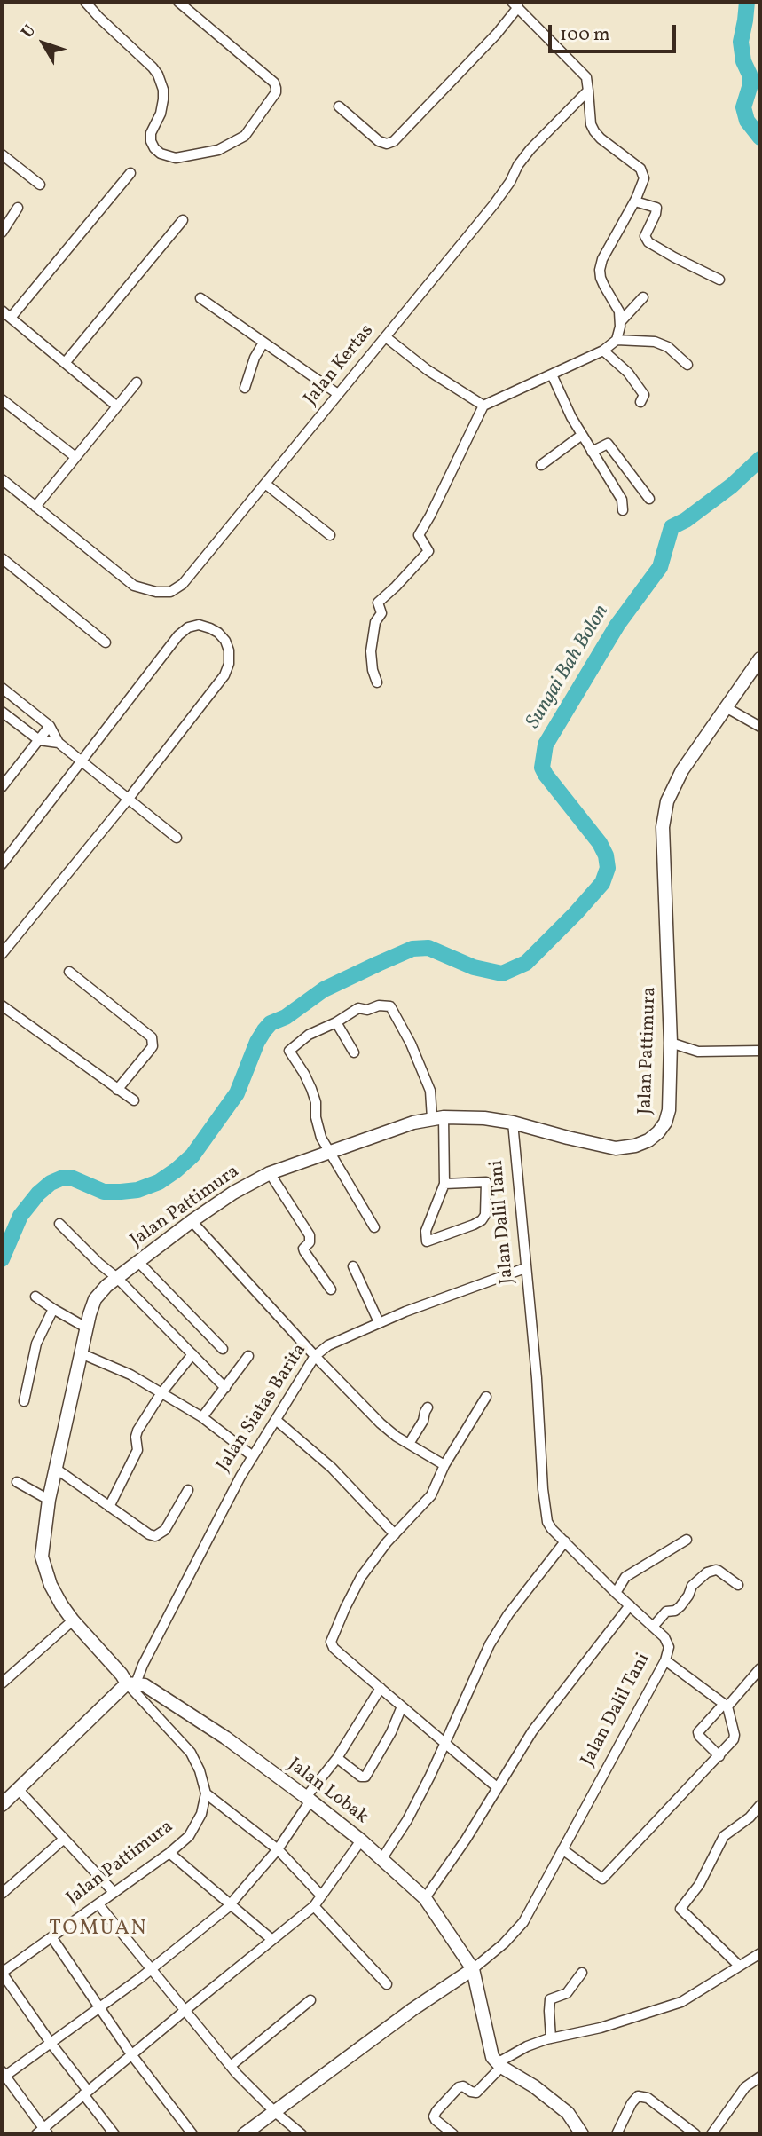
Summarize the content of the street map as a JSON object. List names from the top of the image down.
{
  "streets": {
    "street": [
      "Jalan Kertas",
      "Jalan Pattimura",
      "Jalan Dalil Tani",
      "Jalan Siatas Barita",
      "Jalan Lobak"
    ]
  },
  "crossings": [
    ["Jalan Pattimura", "Jalan Dalil Tani"],
    ["Jalan Pattimura", "Jalan Siatas Barita"],
    ["Jalan Pattimura", "Jalan Lobak"],
    ["Jalan Dalil Tani", "Jalan Siatas Barita"],
    ["Jalan Dalil Tani", "Jalan Lobak"],
    ["Jalan Siatas Barita", "Jalan Lobak"]
  ],
  "districts": ["TOMUAN"],
  "water": ["Sungai Bah Bolon"],
  "scale_bar": "100 m",
  "north": "top left"
}
